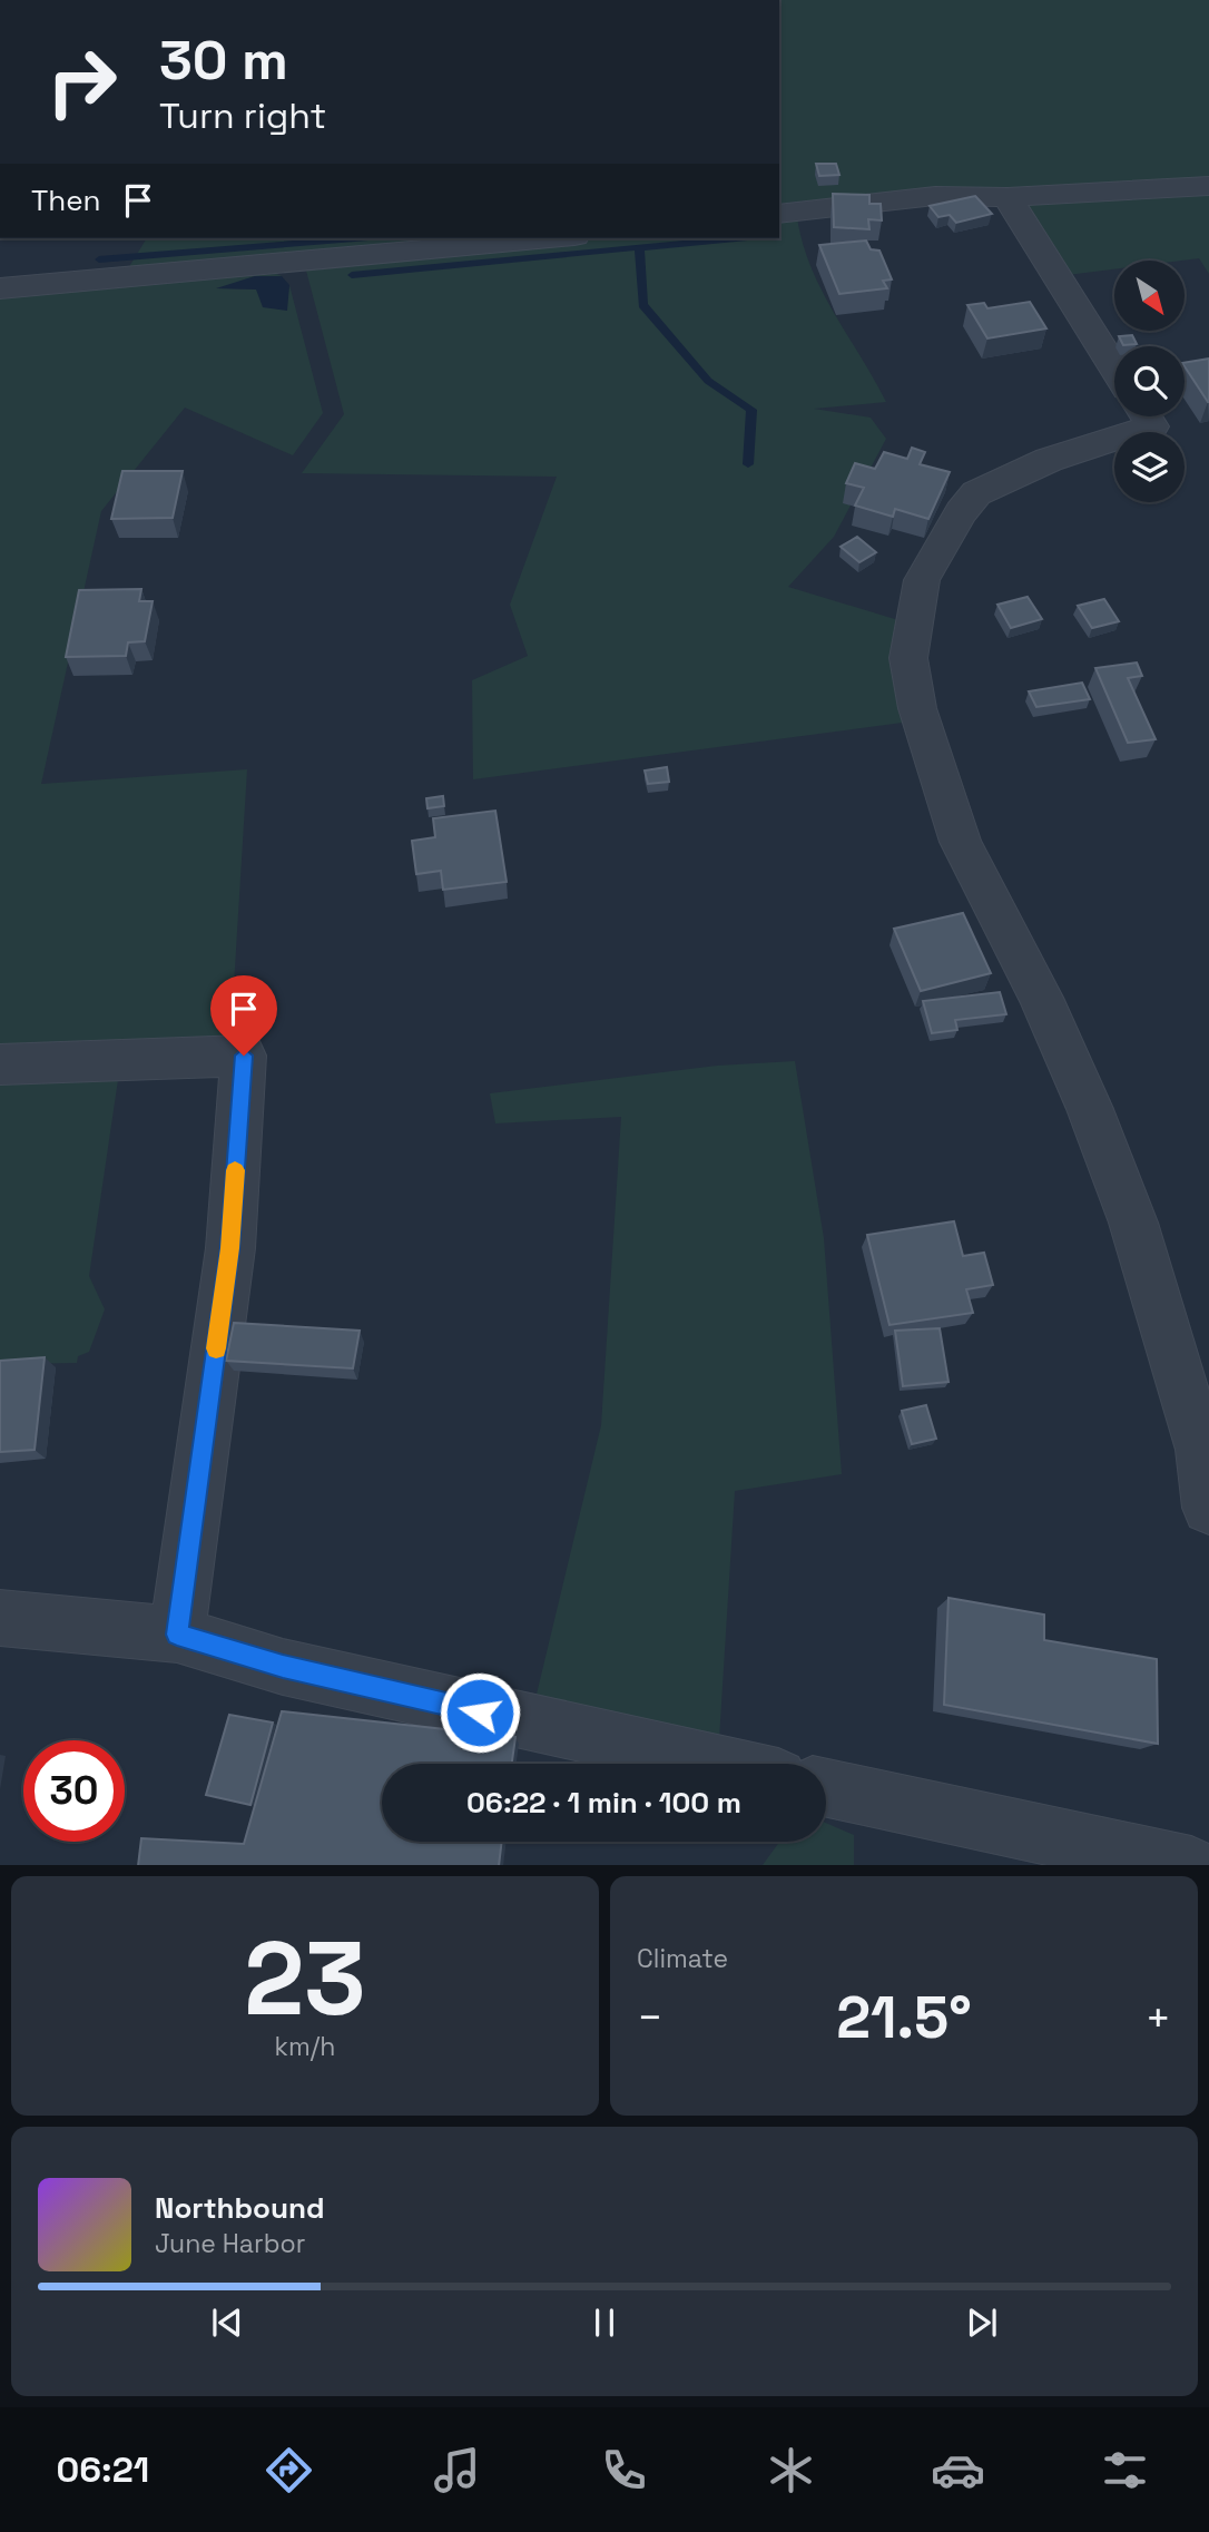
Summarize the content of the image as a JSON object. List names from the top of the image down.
{
  "north": "bottom right",
  "page": {
    "turn": ["30 m", "Turn right"],
    "then": "Then",
    "limit": "30",
    "trip": "06:22 · 1 min · 100 m",
    "tile": [
      ["23", "km/h"],
      "Climate"
    ],
    "heat": ["−", "21.5°", "+"],
    "song": ["Northbound", "June Harbor"],
    "tabs": "06:21"
  }
}
